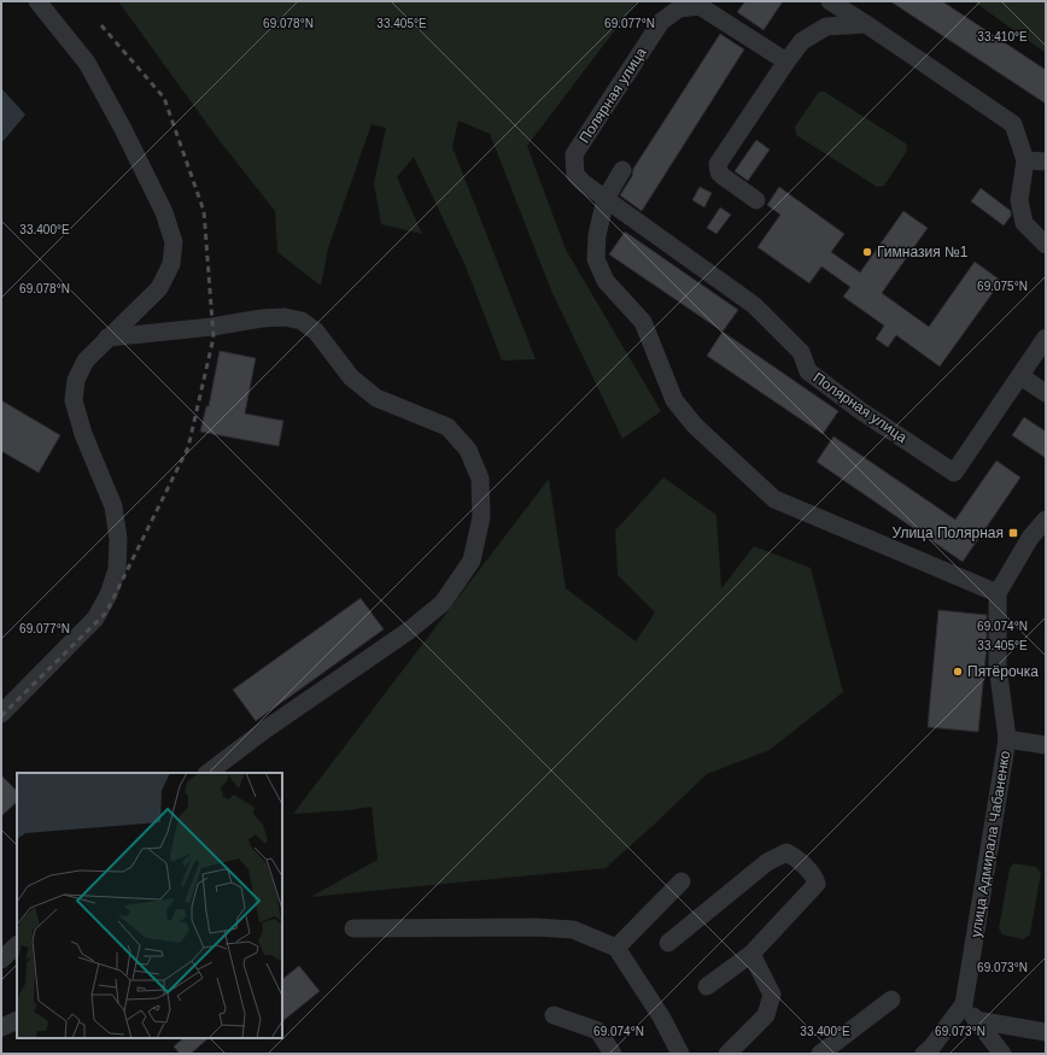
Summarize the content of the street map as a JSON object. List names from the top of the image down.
{
  "streets": {
    "street": ["Полярная улица", "улица Адмирала Чабаненко"]
  },
  "places": {
    "other": ["Гимназия №1", "Пятёрочка"],
    "transit": ["Улица Полярная"]
  },
  "coordinates": [
    "69.078°N",
    "33.405°E",
    "69.077°N",
    "33.410°E",
    "33.400°E",
    "69.075°N",
    "69.074°N",
    "69.073°N"
  ]
}
